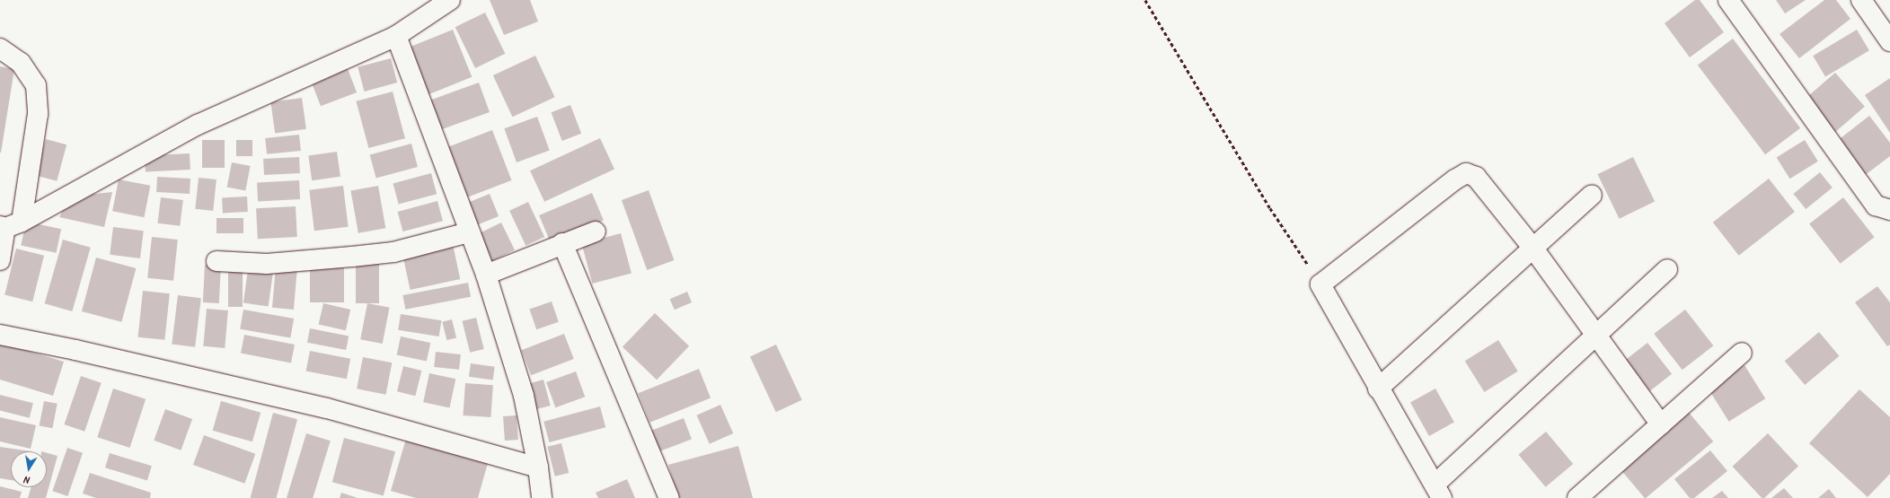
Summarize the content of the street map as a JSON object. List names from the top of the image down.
{
  "north": "bottom"
}
